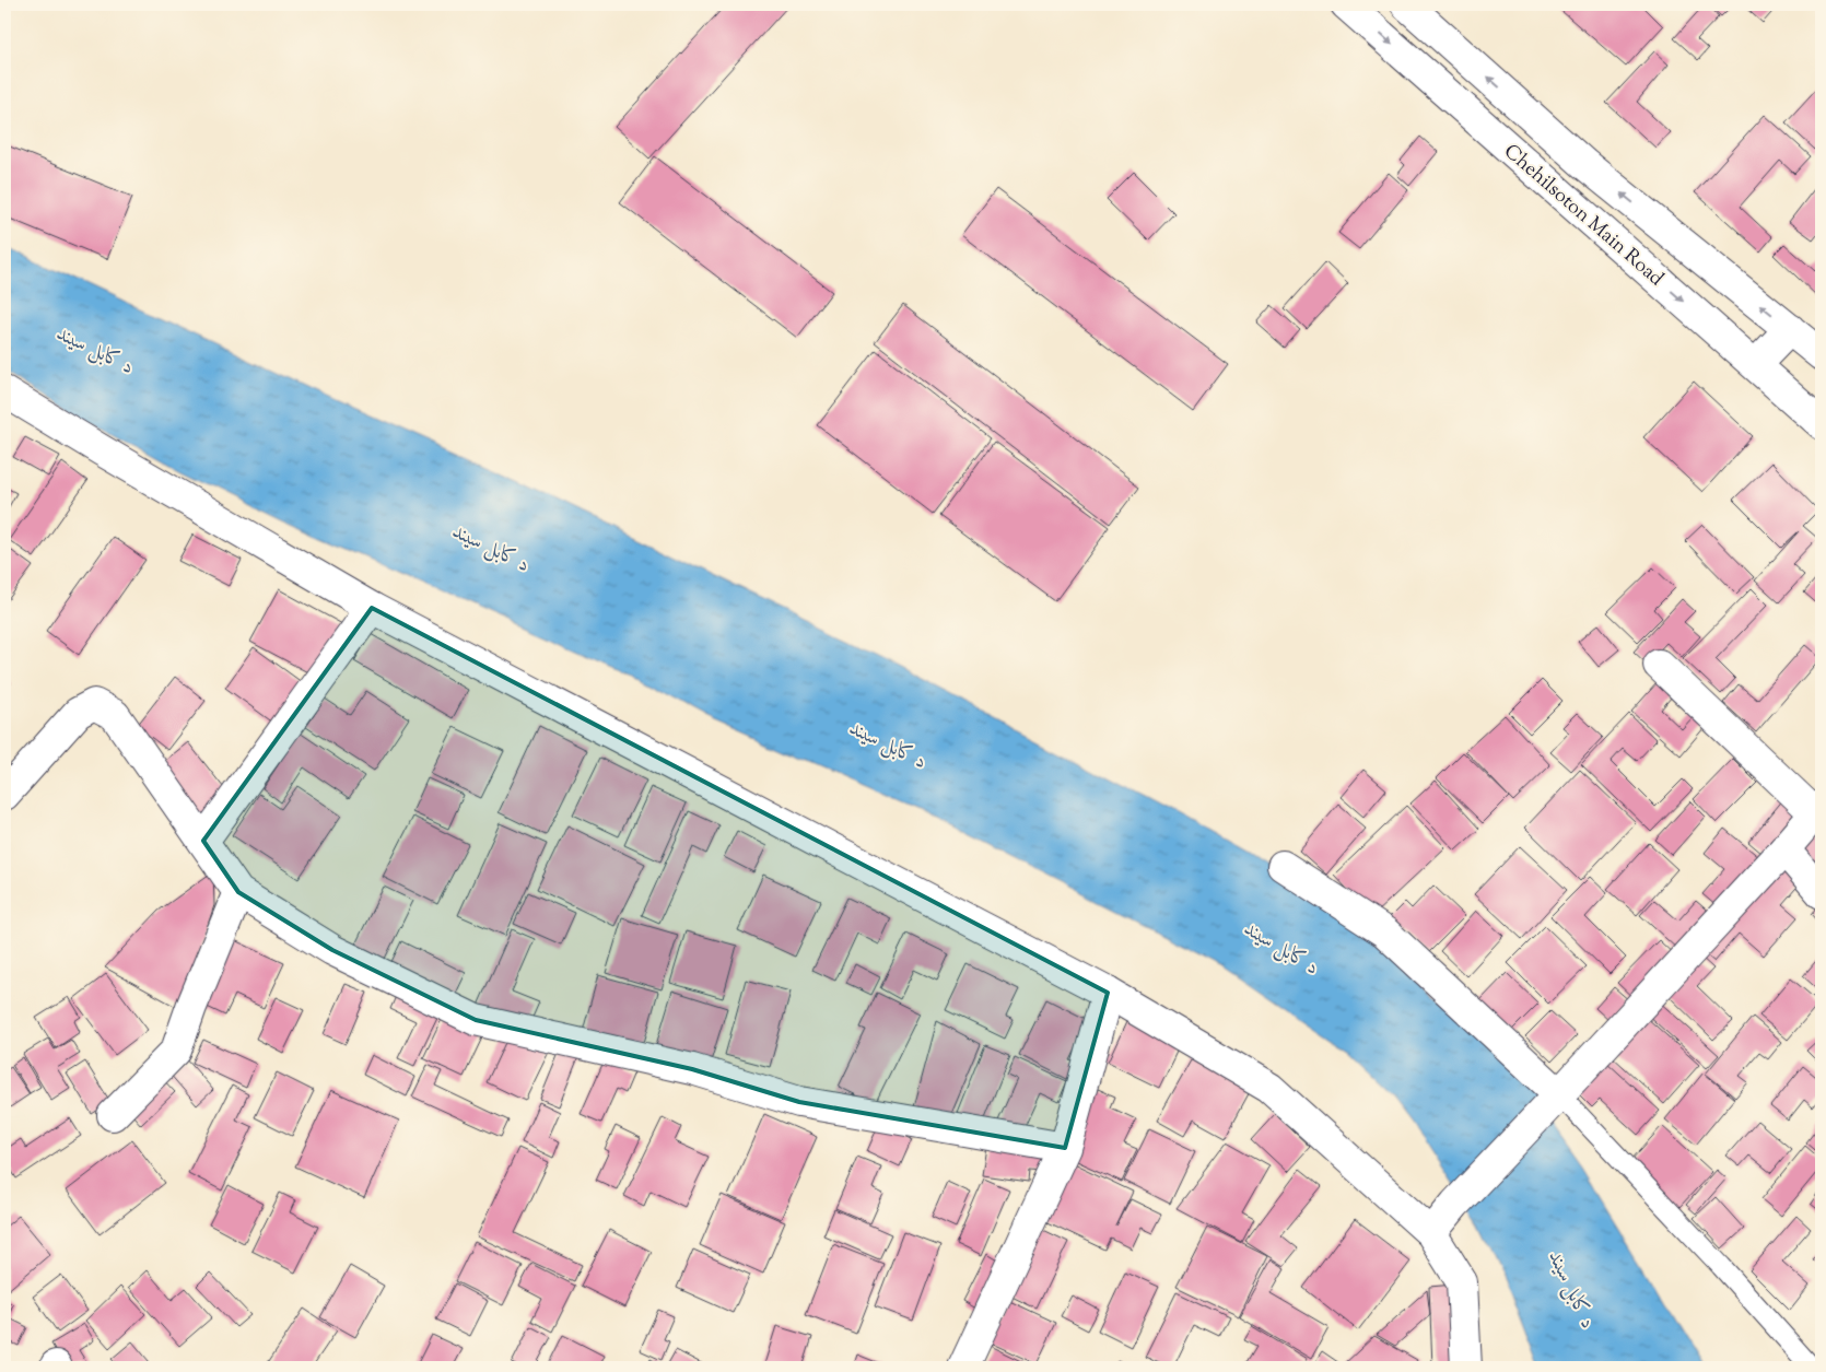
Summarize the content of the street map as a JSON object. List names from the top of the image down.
{
  "streets": {
    "street": ["Chehilsoton Main Road"]
  },
  "water": ["د کابل سيند"]
}
